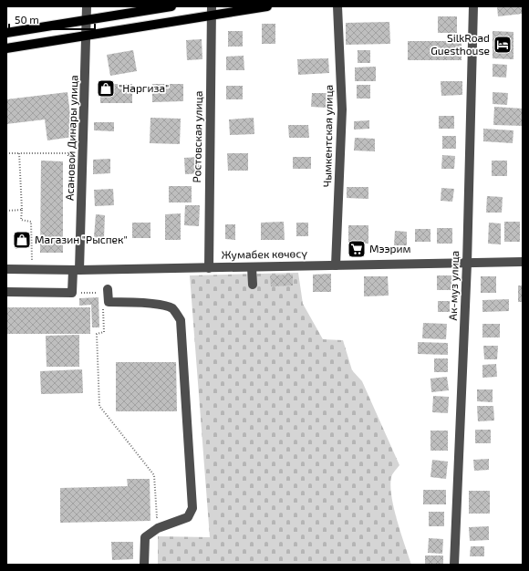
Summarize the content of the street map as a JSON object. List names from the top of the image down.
{
  "streets": {
    "street": [
      "Чымкентская улица",
      "Ростовская улица",
      "Асановой Динары улица",
      "Жумабек көчөсү",
      "Ак-муз улица"
    ]
  },
  "crossings": [
    ["Чымкентская улица", "Жумабек көчөсү"],
    ["Ростовская улица", "Жумабек көчөсү"],
    ["Асановой Динары улица", "Жумабек көчөсү"],
    ["Жумабек көчөсү", "Ак-муз улица"]
  ],
  "places": {
    "hotel": ["SilkRoad Guesthouse"],
    "shop": ["\"Наргиза\"", "Магазин \"Рыспек\""],
    "supermarket": ["Мээрим"]
  },
  "scale_bar": "50 m"
}
